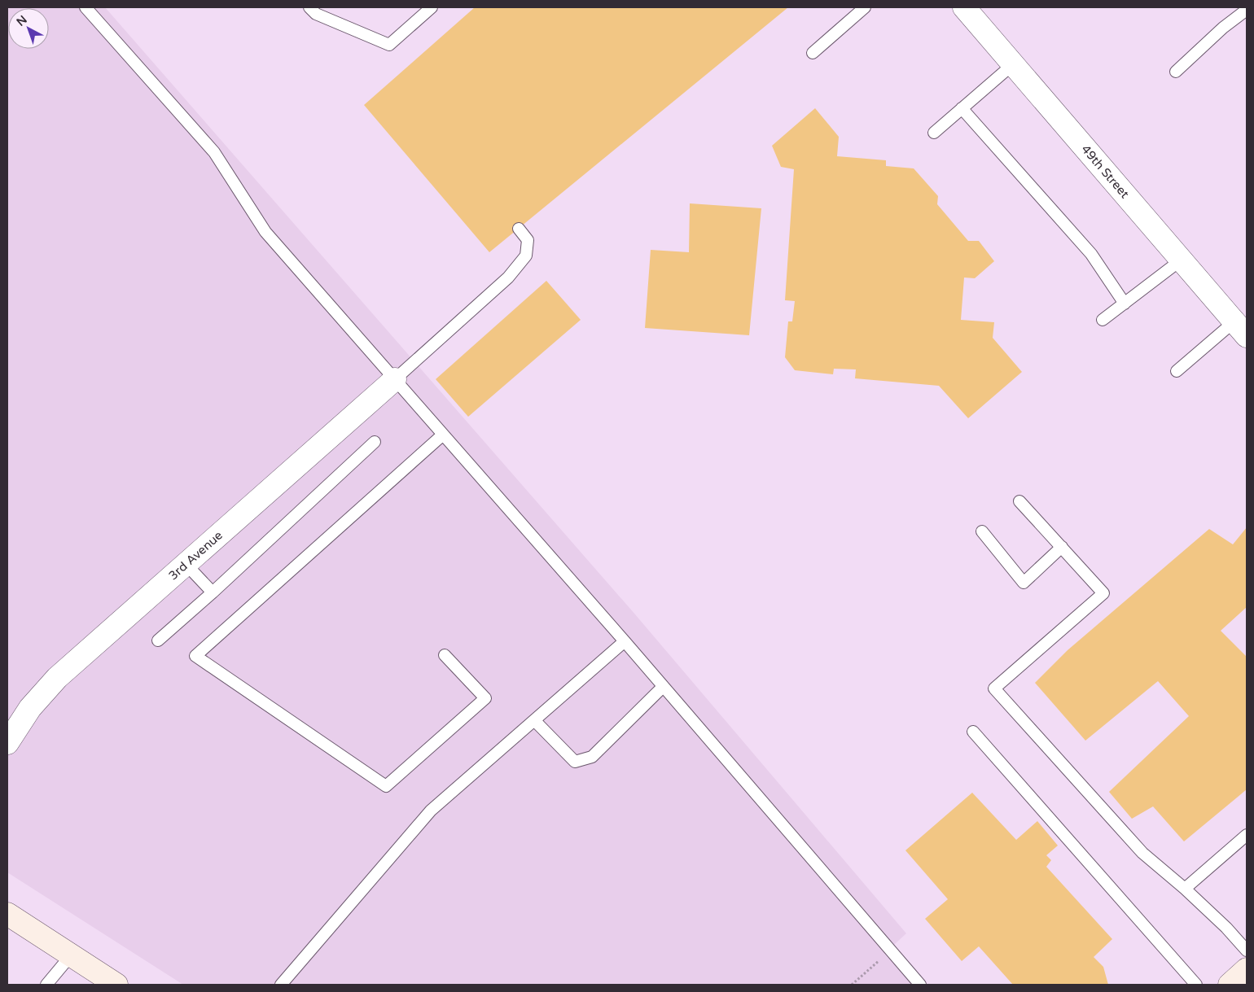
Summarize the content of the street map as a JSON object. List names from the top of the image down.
{
  "streets": {
    "street": ["49th Street", "3rd Avenue"]
  },
  "north": "top left"
}
